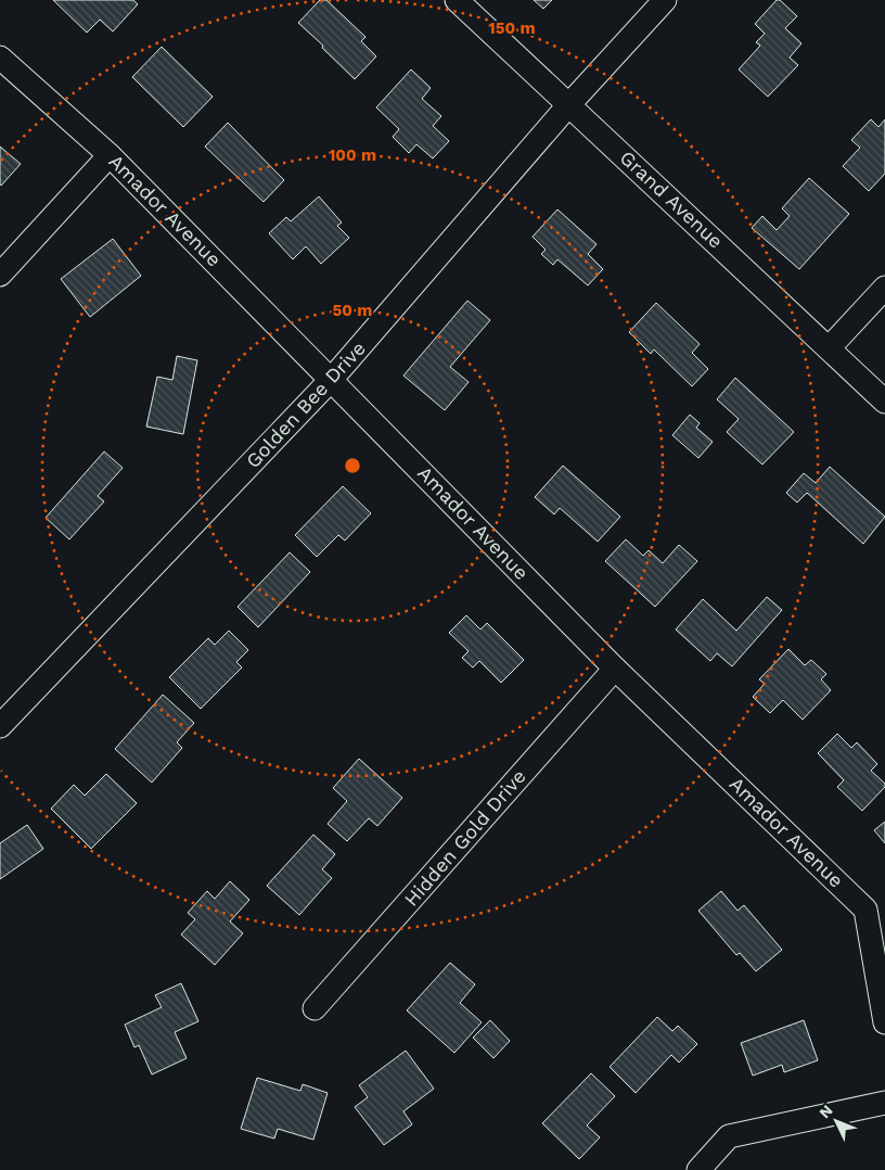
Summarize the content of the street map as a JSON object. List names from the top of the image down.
{
  "streets": {
    "street": [
      "Grand Avenue",
      "Amador Avenue",
      "Golden Bee Drive",
      "Hidden Gold Drive"
    ]
  },
  "crossings": [
    ["Grand Avenue", "Golden Bee Drive"],
    ["Amador Avenue", "Golden Bee Drive"],
    ["Amador Avenue", "Hidden Gold Drive"]
  ],
  "north": "top left",
  "rings": ["150 m", "100 m", "50 m"]
}
